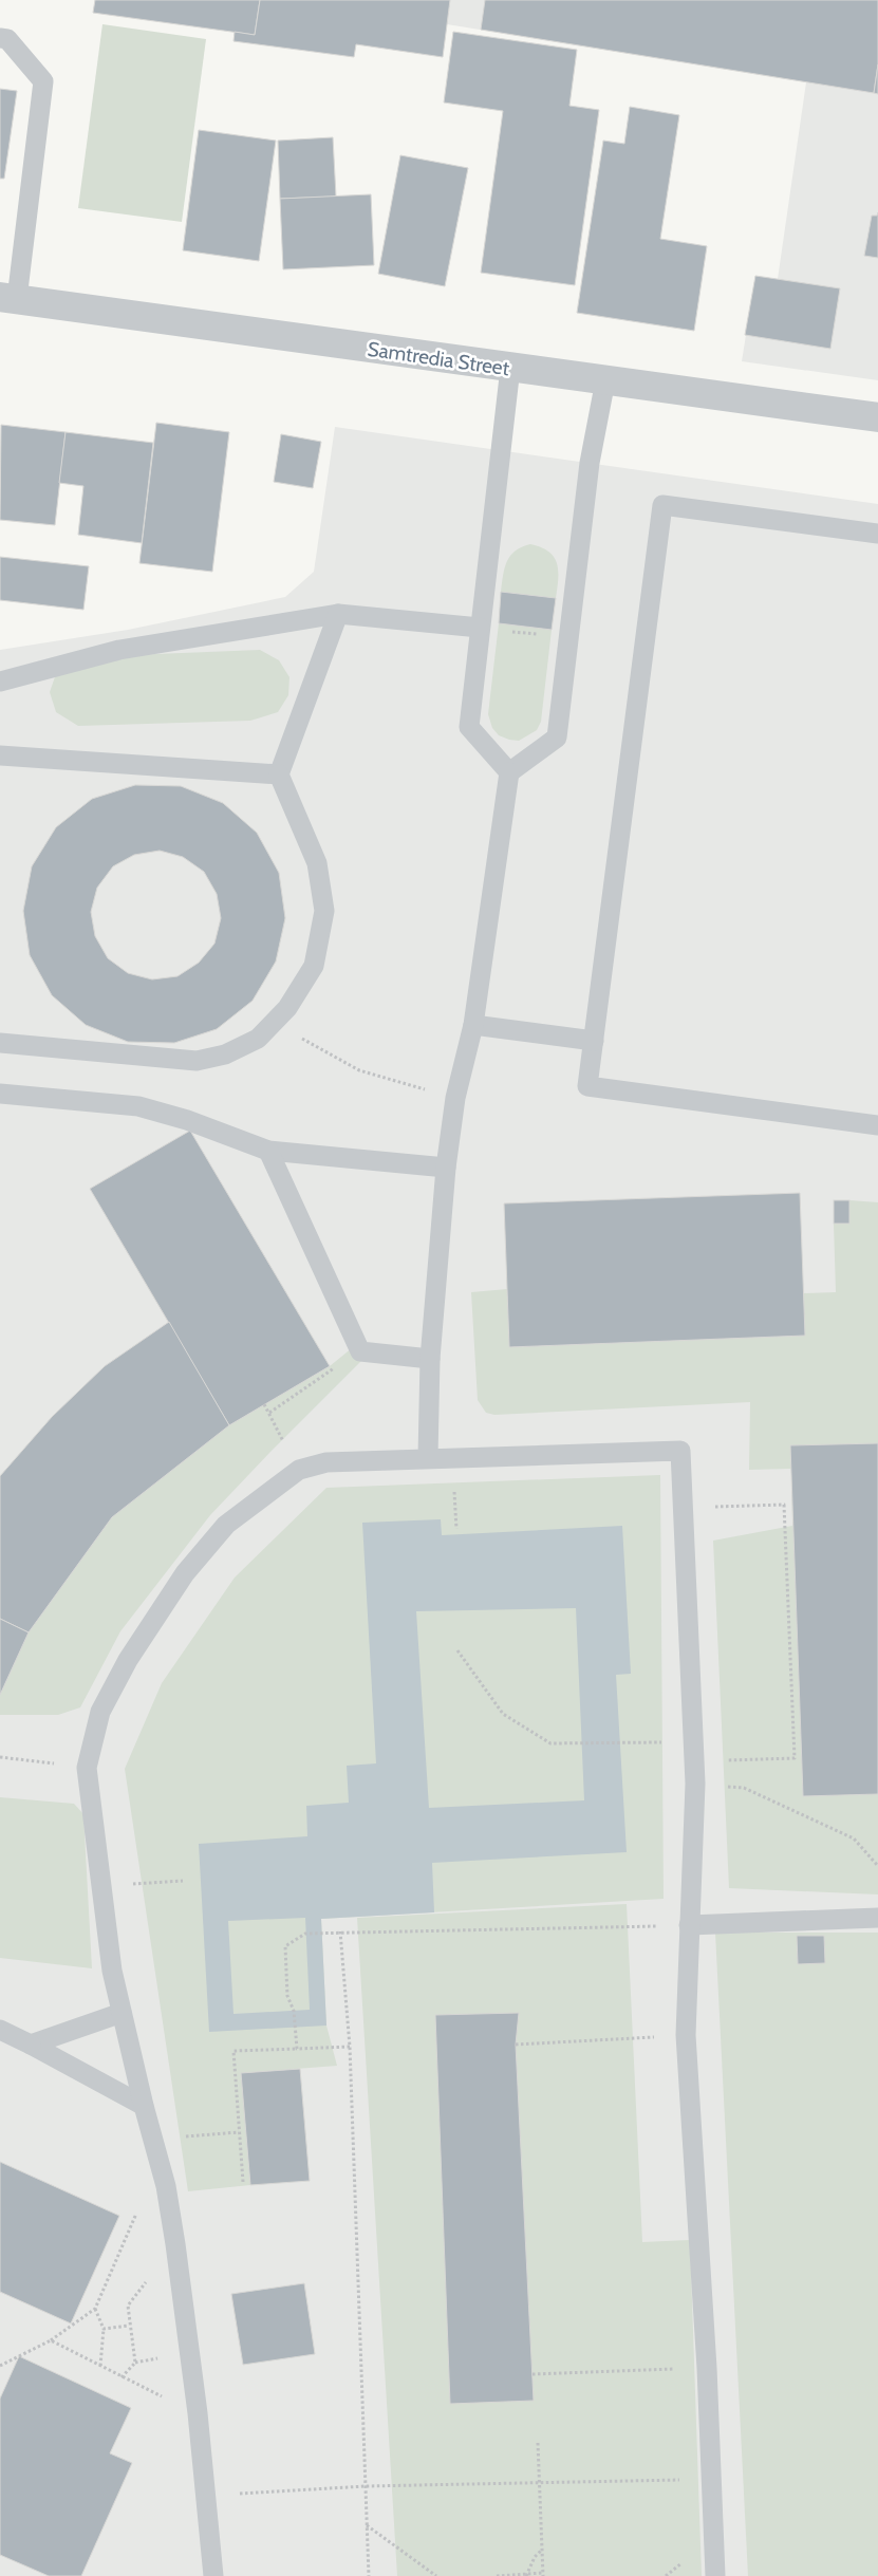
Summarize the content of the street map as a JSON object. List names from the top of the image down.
{
  "streets": {
    "street": ["Samtredia Street"]
  }
}
